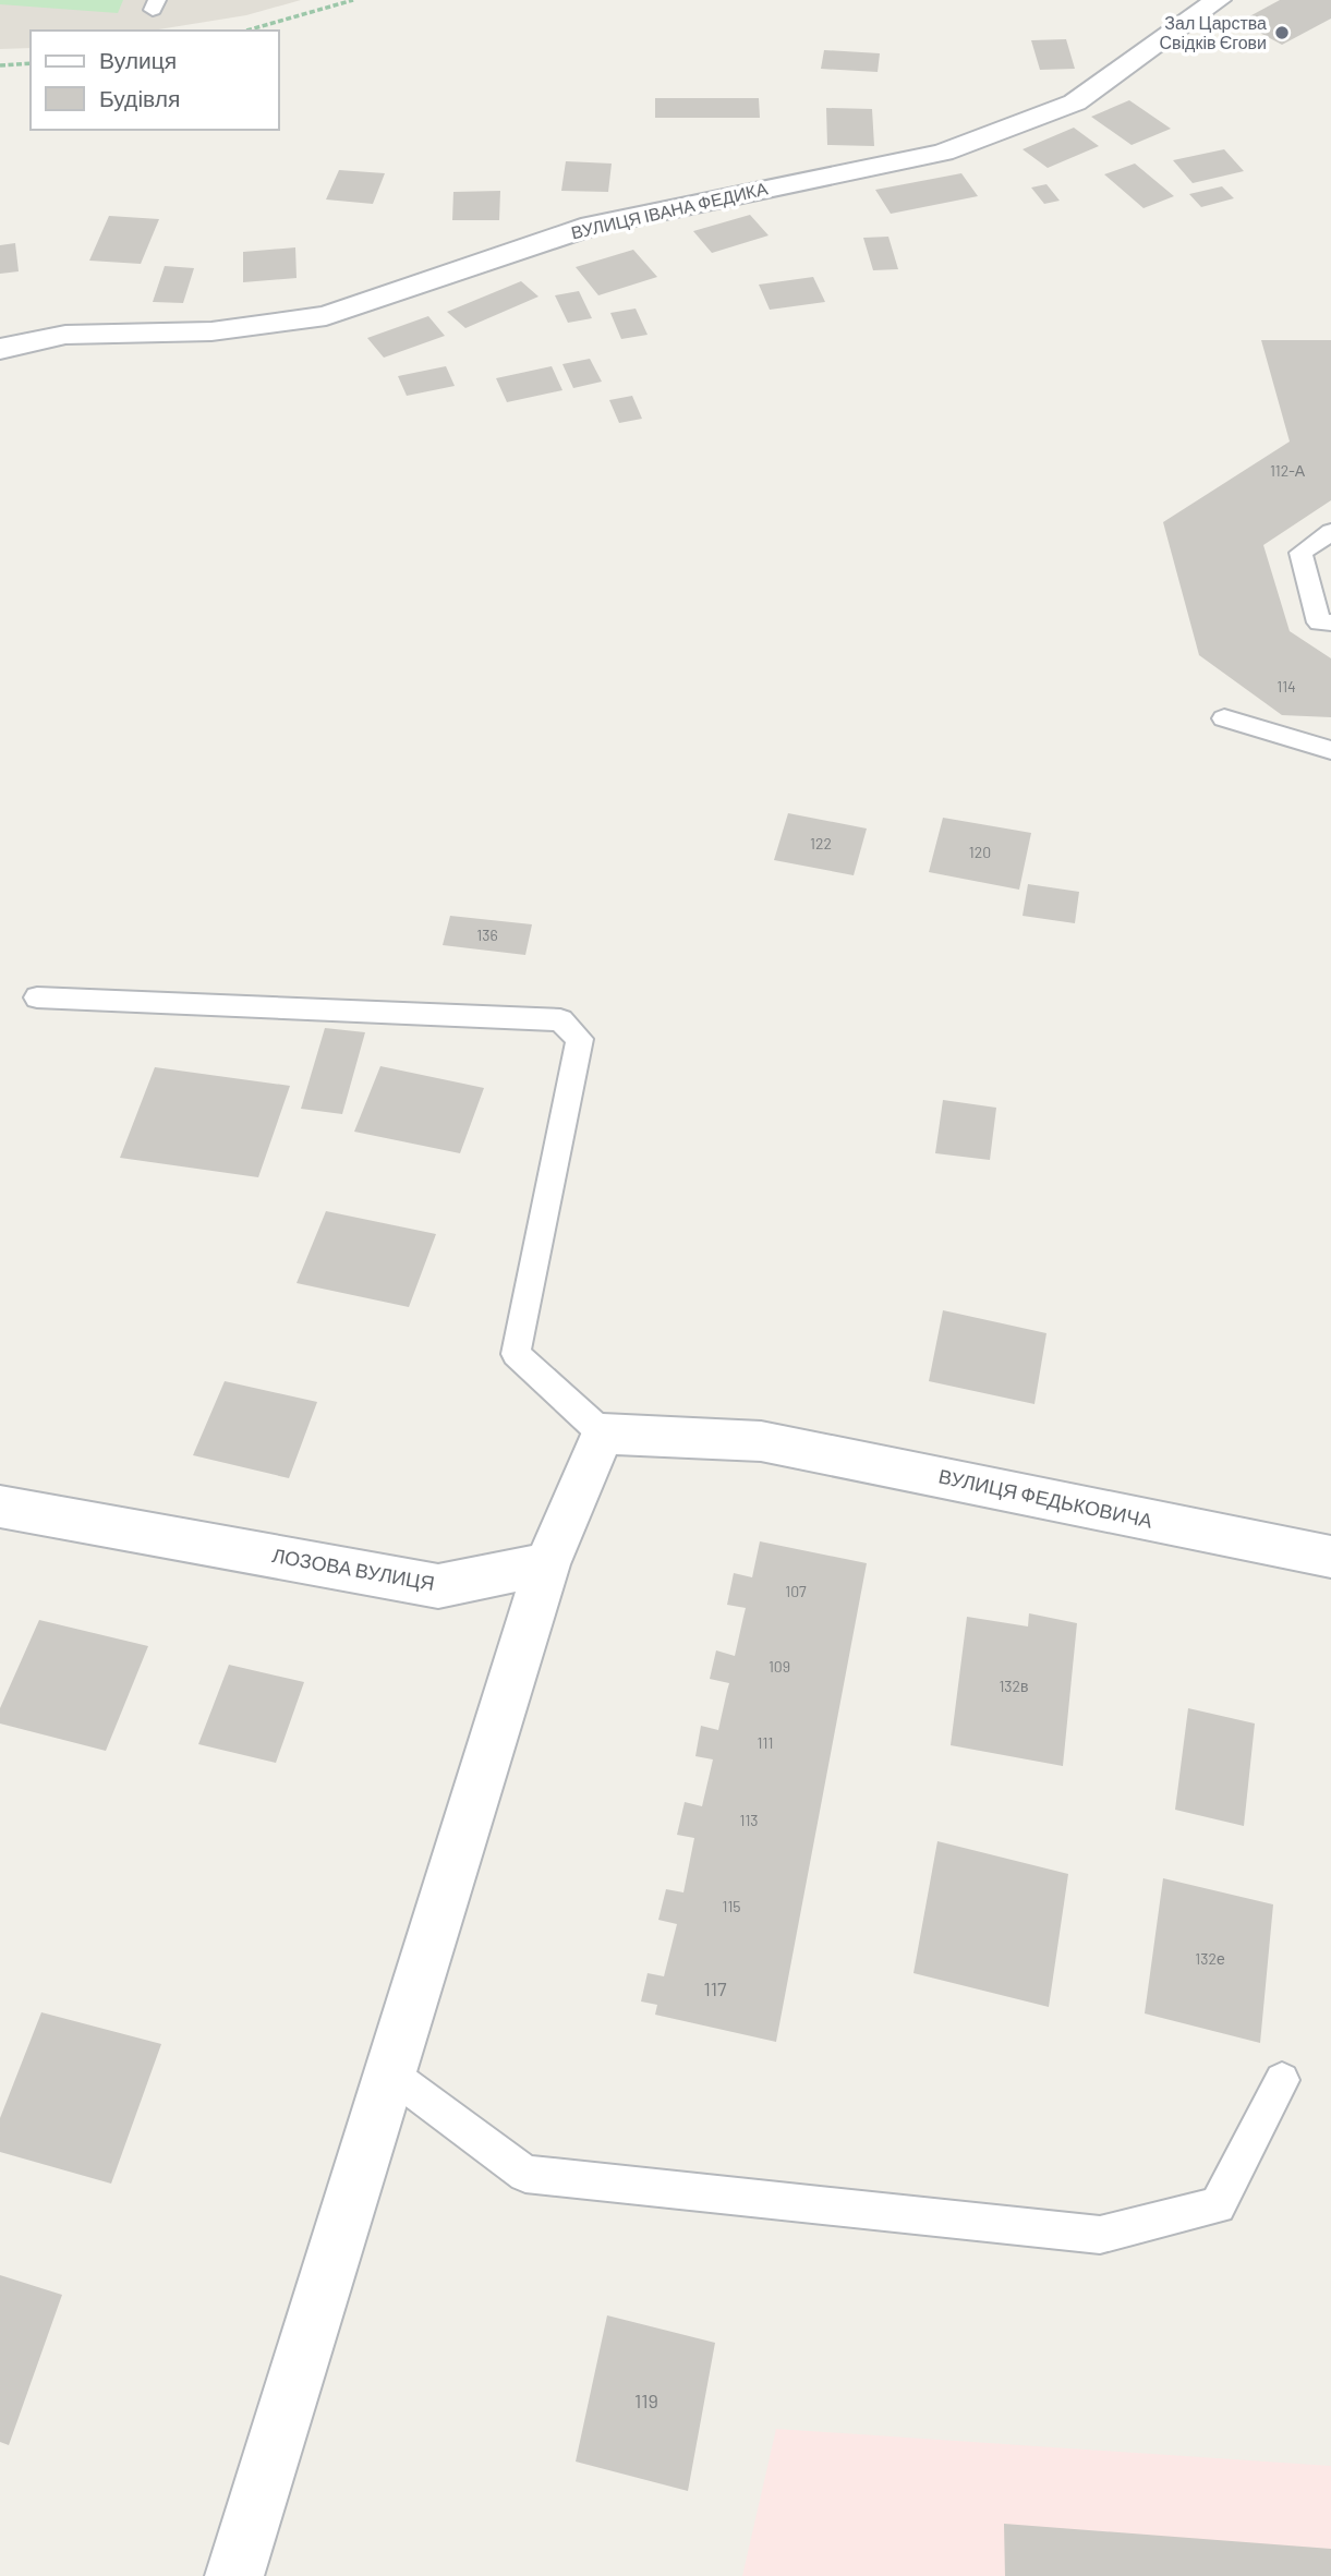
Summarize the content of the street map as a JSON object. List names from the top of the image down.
{
  "streets": {
    "street": ["ВУЛИЦЯ ІВАНА ФЕДИКА", "ВУЛИЦЯ ФЕДЬКОВИЧА", "ЛОЗОВА ВУЛИЦЯ"]
  },
  "places": ["Зал Царства Свідків Єгови"],
  "house_numbers": [
    "112-А",
    "114",
    "122",
    "120",
    "136",
    "107",
    "109",
    "132в",
    "111",
    "113",
    "115",
    "132е",
    "117",
    "119"
  ],
  "legend": ["Вулиця", "Будівля"]
}
